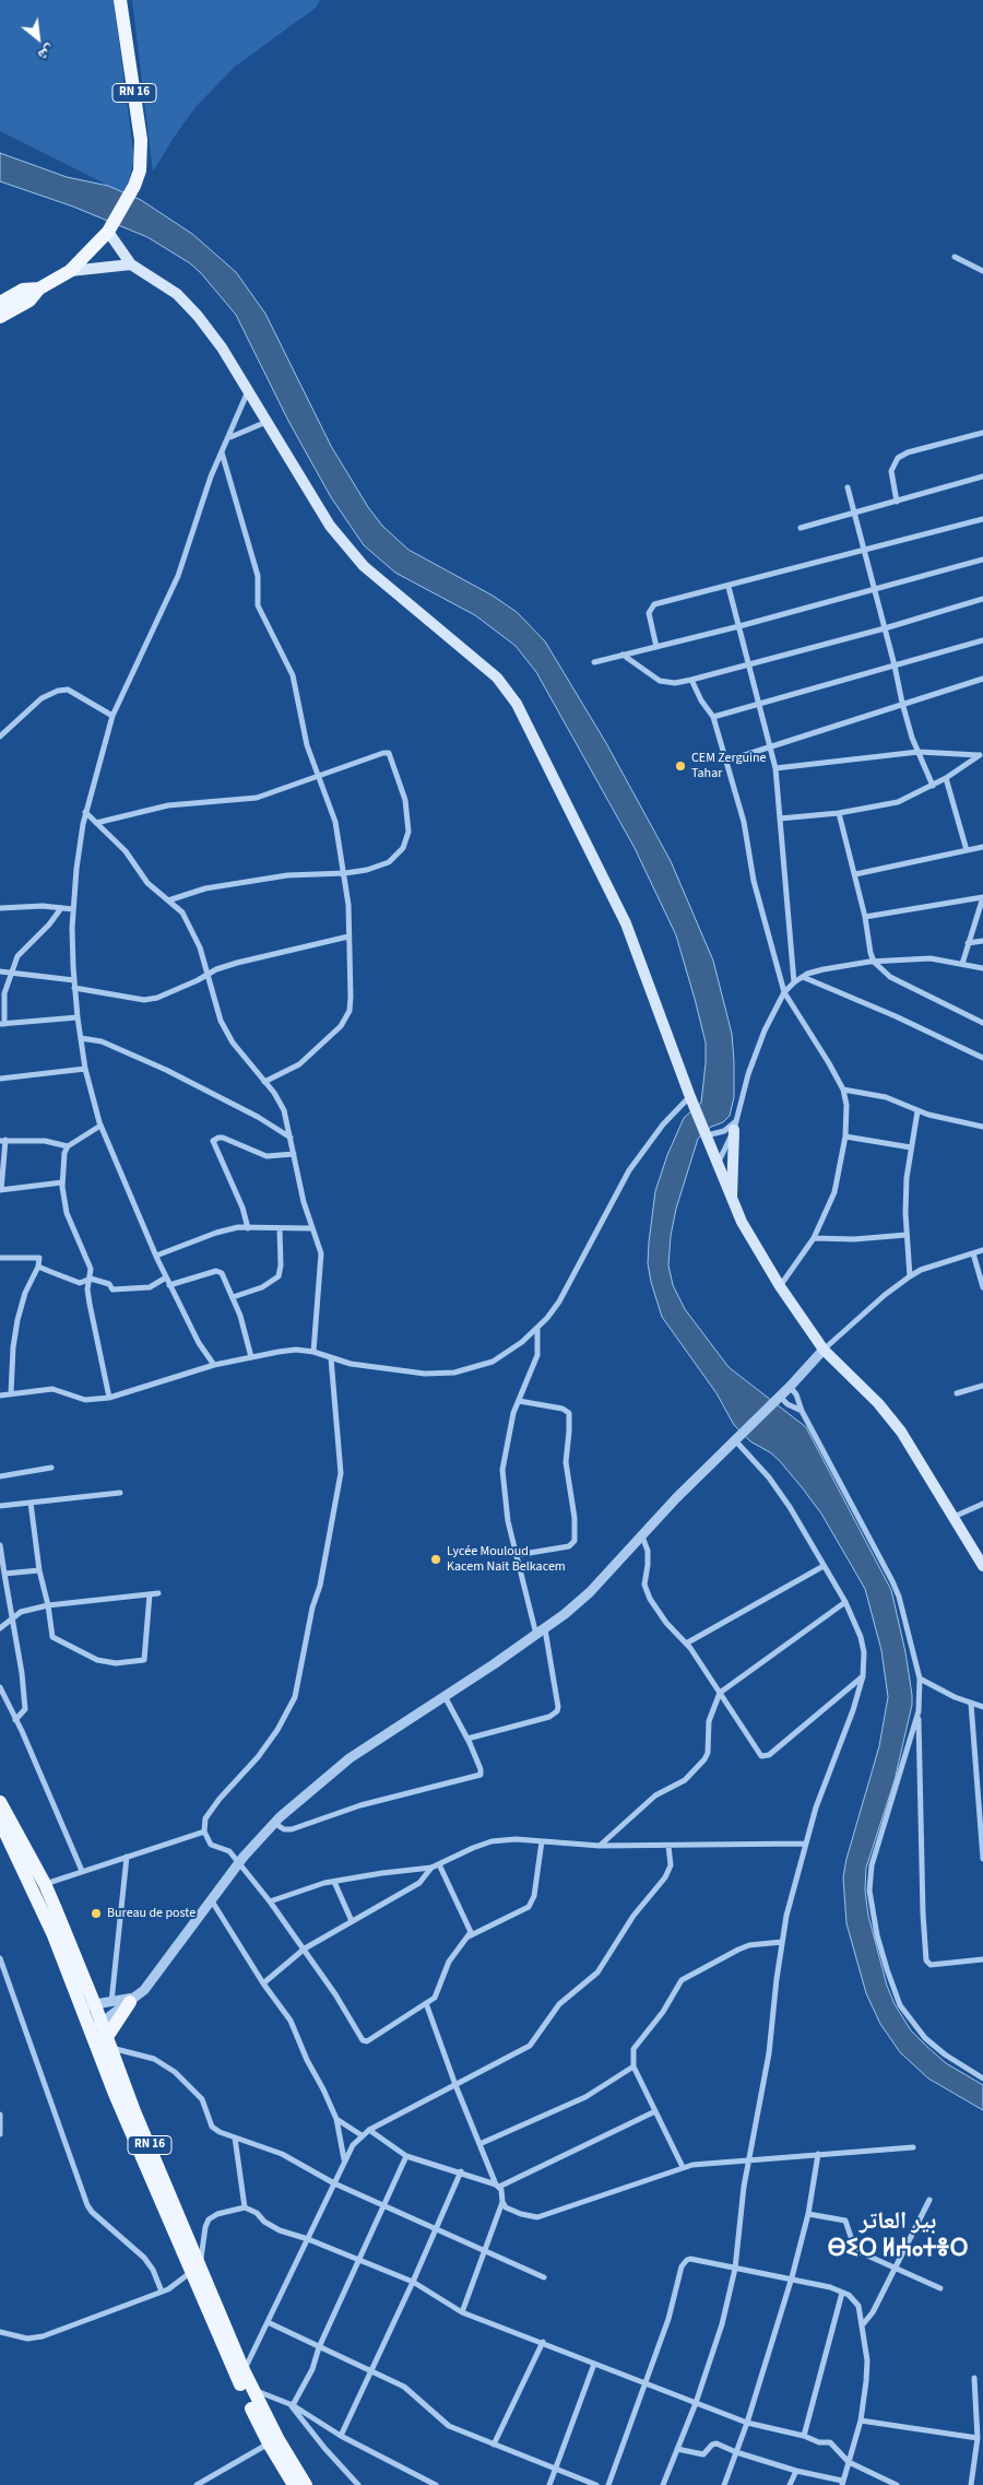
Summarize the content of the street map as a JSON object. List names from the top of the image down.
{
  "streets": {
    "main road": ["RN 16"]
  },
  "districts": ["بير العاتر ⴱⵉⵔ ⵍⵄⴰⵜⴻⵔ"],
  "places": ["CEM Zerguine Tahar", "Lycée Mouloud Kacem Nait Belkacem", "Bureau de poste"],
  "north": "bottom right"
}
